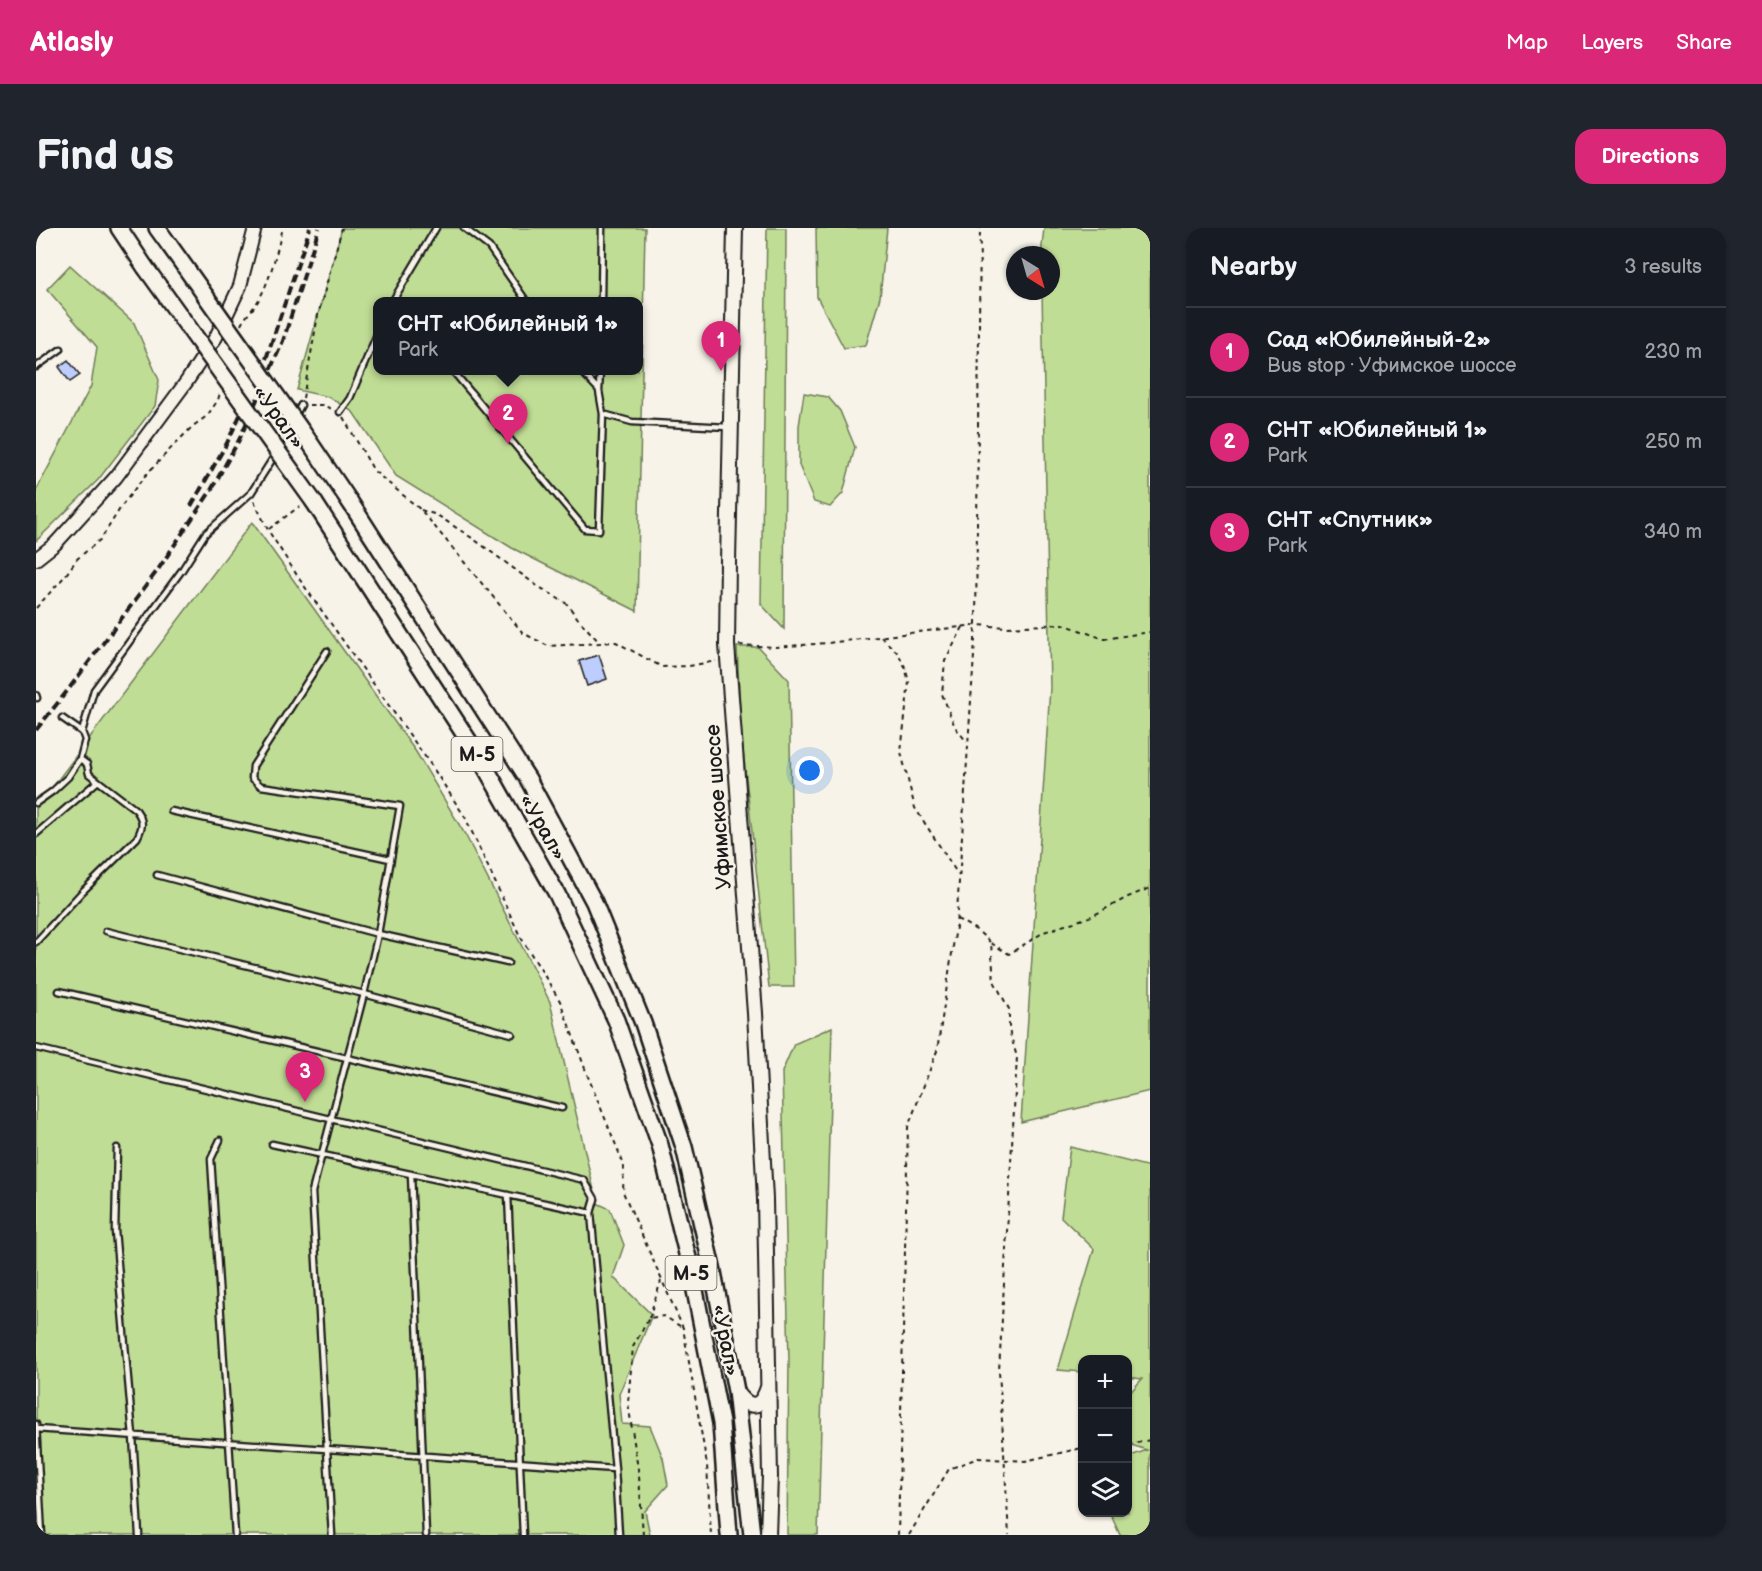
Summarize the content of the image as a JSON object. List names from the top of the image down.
{
  "streets": {
    "main road": ["«Урал»", "М-5", "Уфимское шоссе"]
  },
  "north": "bottom right",
  "page": {
    "header": "Atlasly",
    "nav": ["Map", "Layers", "Share"],
    "buttons": "Directions",
    "title": "Find us",
    "heading": ["Nearby", "3 results"],
    "popup": ["СНТ «Юбилейный 1»", "Park"],
    "list": [
      {
        "mark": "1",
        "name": "Сад «Юбилейный-2»",
        "note": "Bus stop · Уфимское шоссе",
        "value": "230 m"
      },
      {
        "mark": "2",
        "name": "СНТ «Юбилейный 1»",
        "note": "Park",
        "value": "250 m"
      },
      {
        "mark": "3",
        "name": "СНТ «Спутник»",
        "note": "Park",
        "value": "340 m"
      }
    ],
    "pins": ["1", "2", "3"],
    "map_buttons": ["+", "−"]
  }
}
